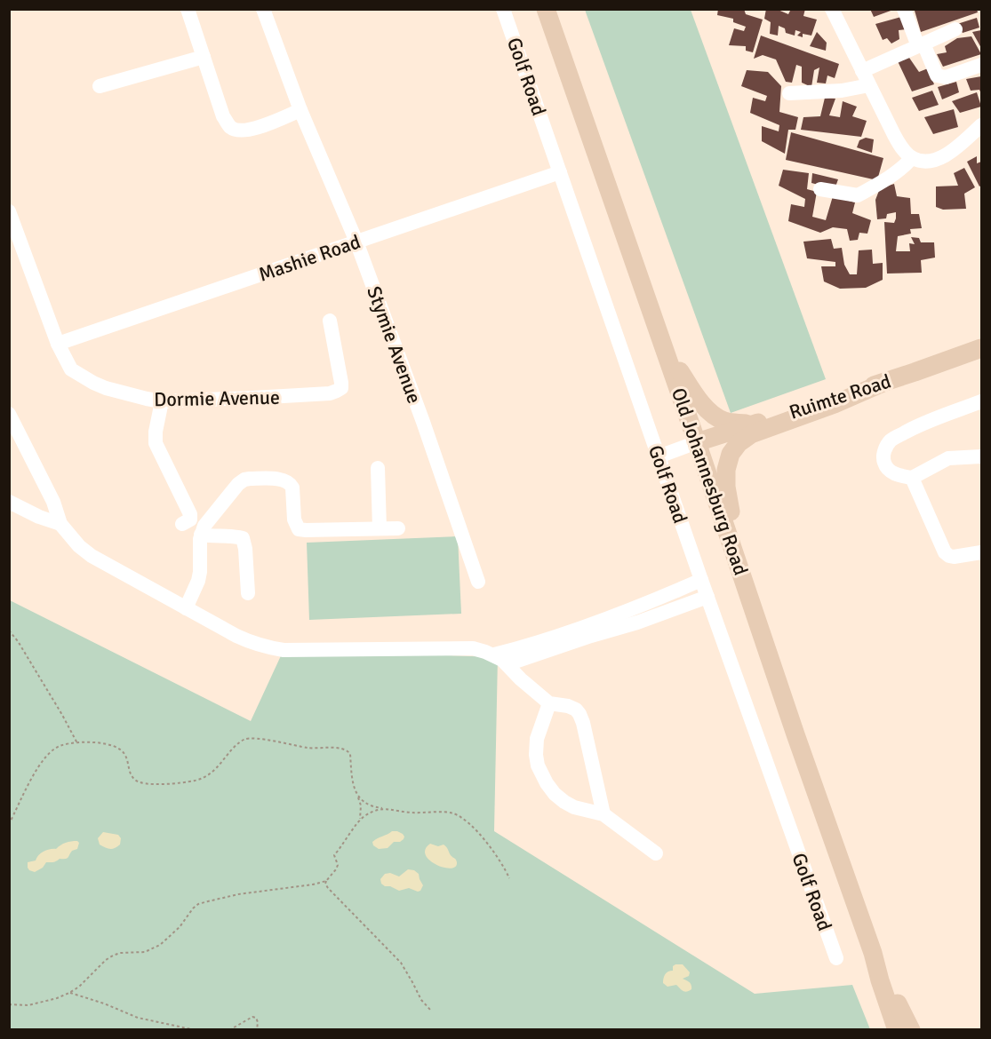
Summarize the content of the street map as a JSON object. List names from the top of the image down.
{
  "streets": {
    "main road": ["Ruimte Road", "Old Johannesburg Road"],
    "street": [
      "Golf Road",
      "Mashie Road",
      "Stymie Avenue",
      "Dormie Avenue"
    ]
  },
  "crossings": [
    ["Golf Road", "Mashie Road"],
    ["Mashie Road", "Stymie Avenue"],
    ["Mashie Road", "Dormie Avenue"],
    ["Ruimte Road", "Old Johannesburg Road"]
  ]
}
